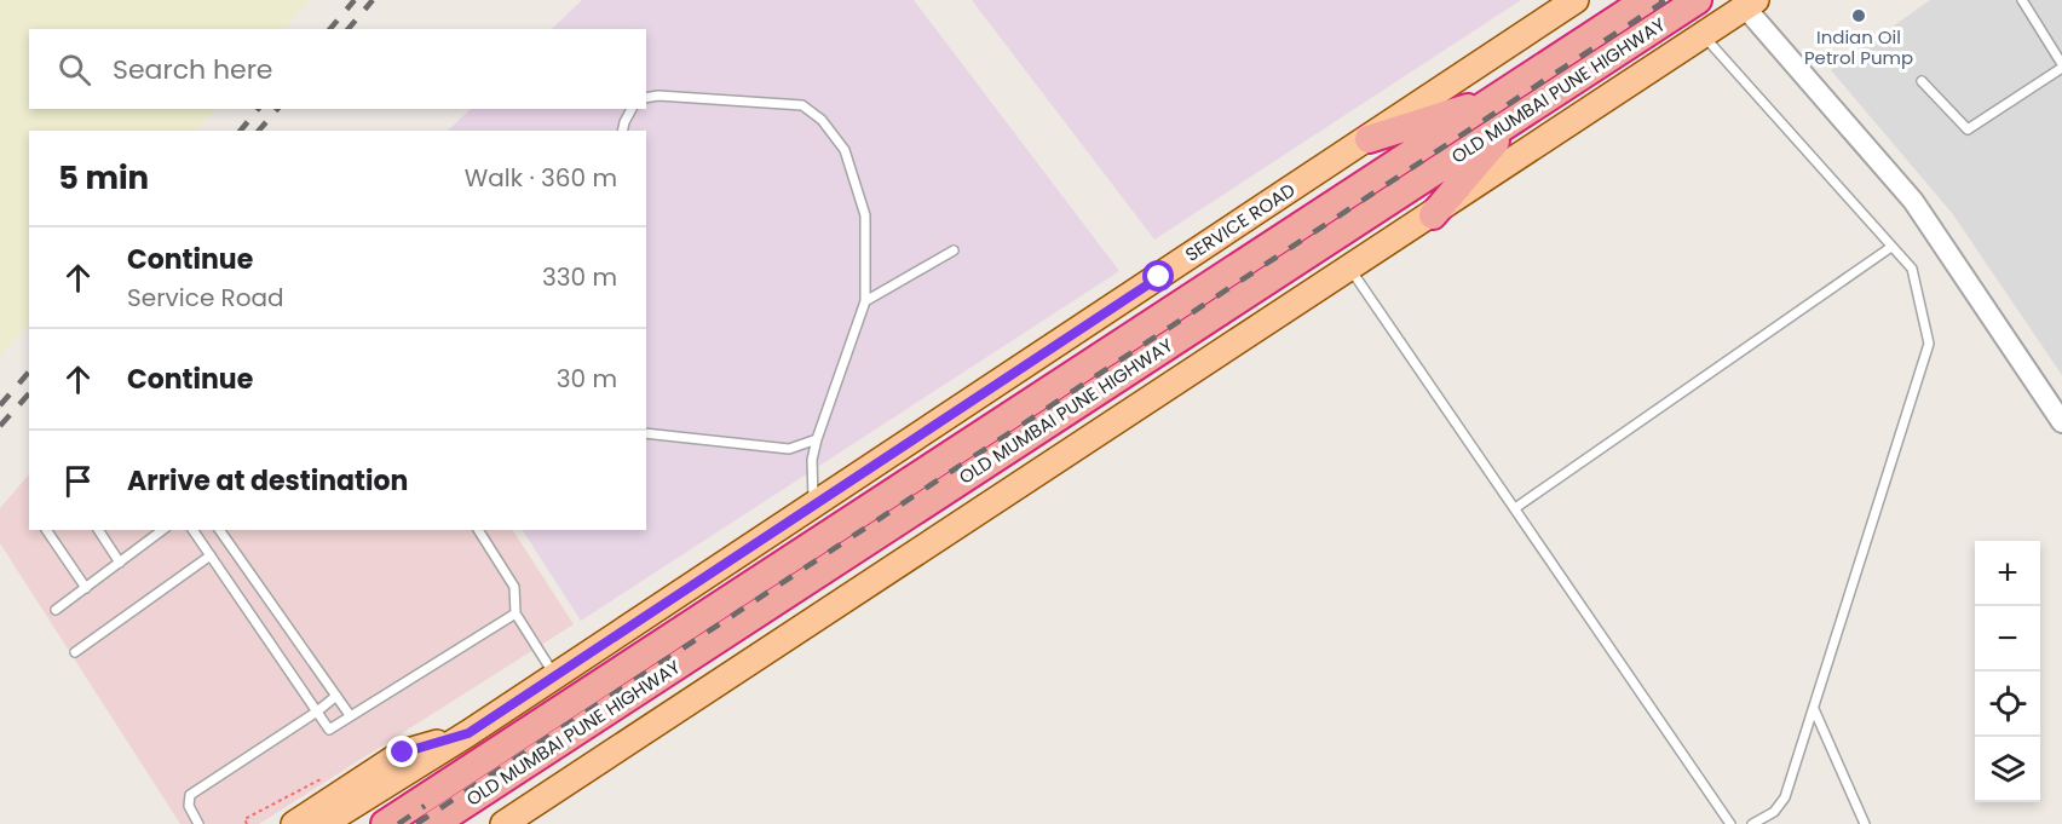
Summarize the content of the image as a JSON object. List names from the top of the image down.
{
  "streets": {
    "highway": ["OLD MUMBAI PUNE HIGHWAY"],
    "main road": ["SERVICE ROAD"]
  },
  "places": ["Indian Oil Petrol Pump"],
  "page": {
    "search": "Search here",
    "heading": ["5 min", "Walk · 360 m"],
    "list": [
      ["Continue", "Service Road", "330 m"],
      ["Continue", "30 m"],
      "Arrive at destination"
    ],
    "map_buttons": ["+", "−"]
  }
}
